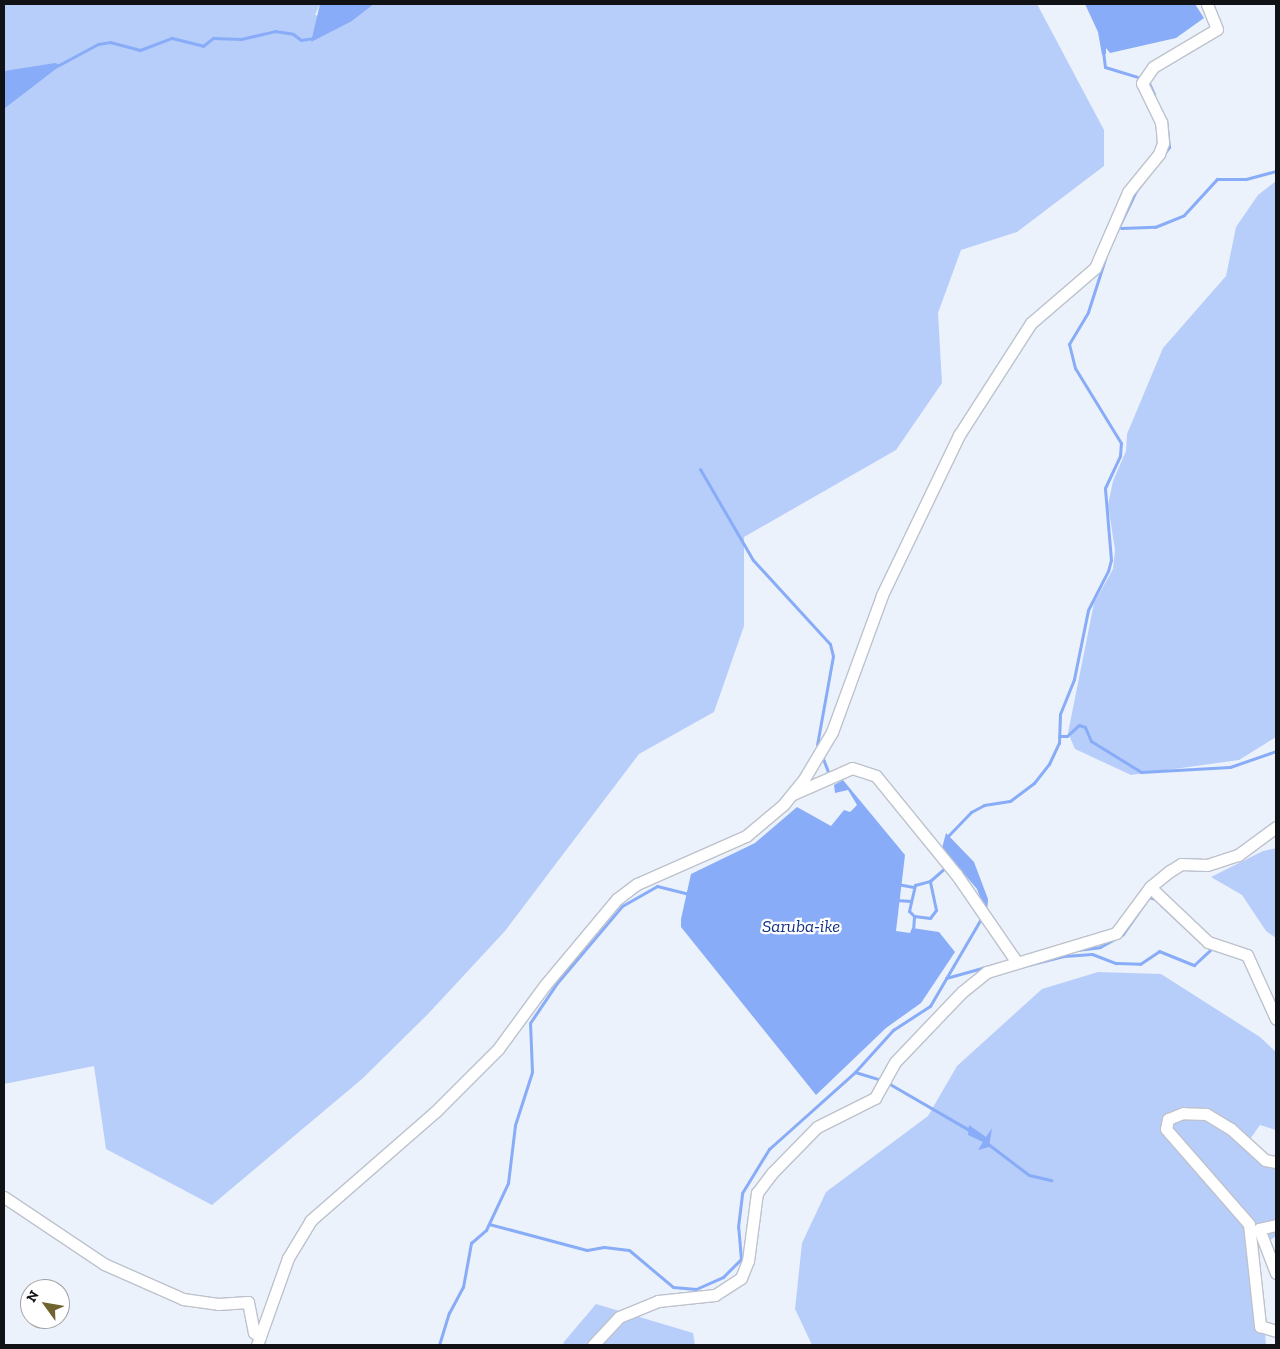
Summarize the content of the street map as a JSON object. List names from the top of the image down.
{
  "water": ["Saruba-ike"],
  "north": "top left"
}
